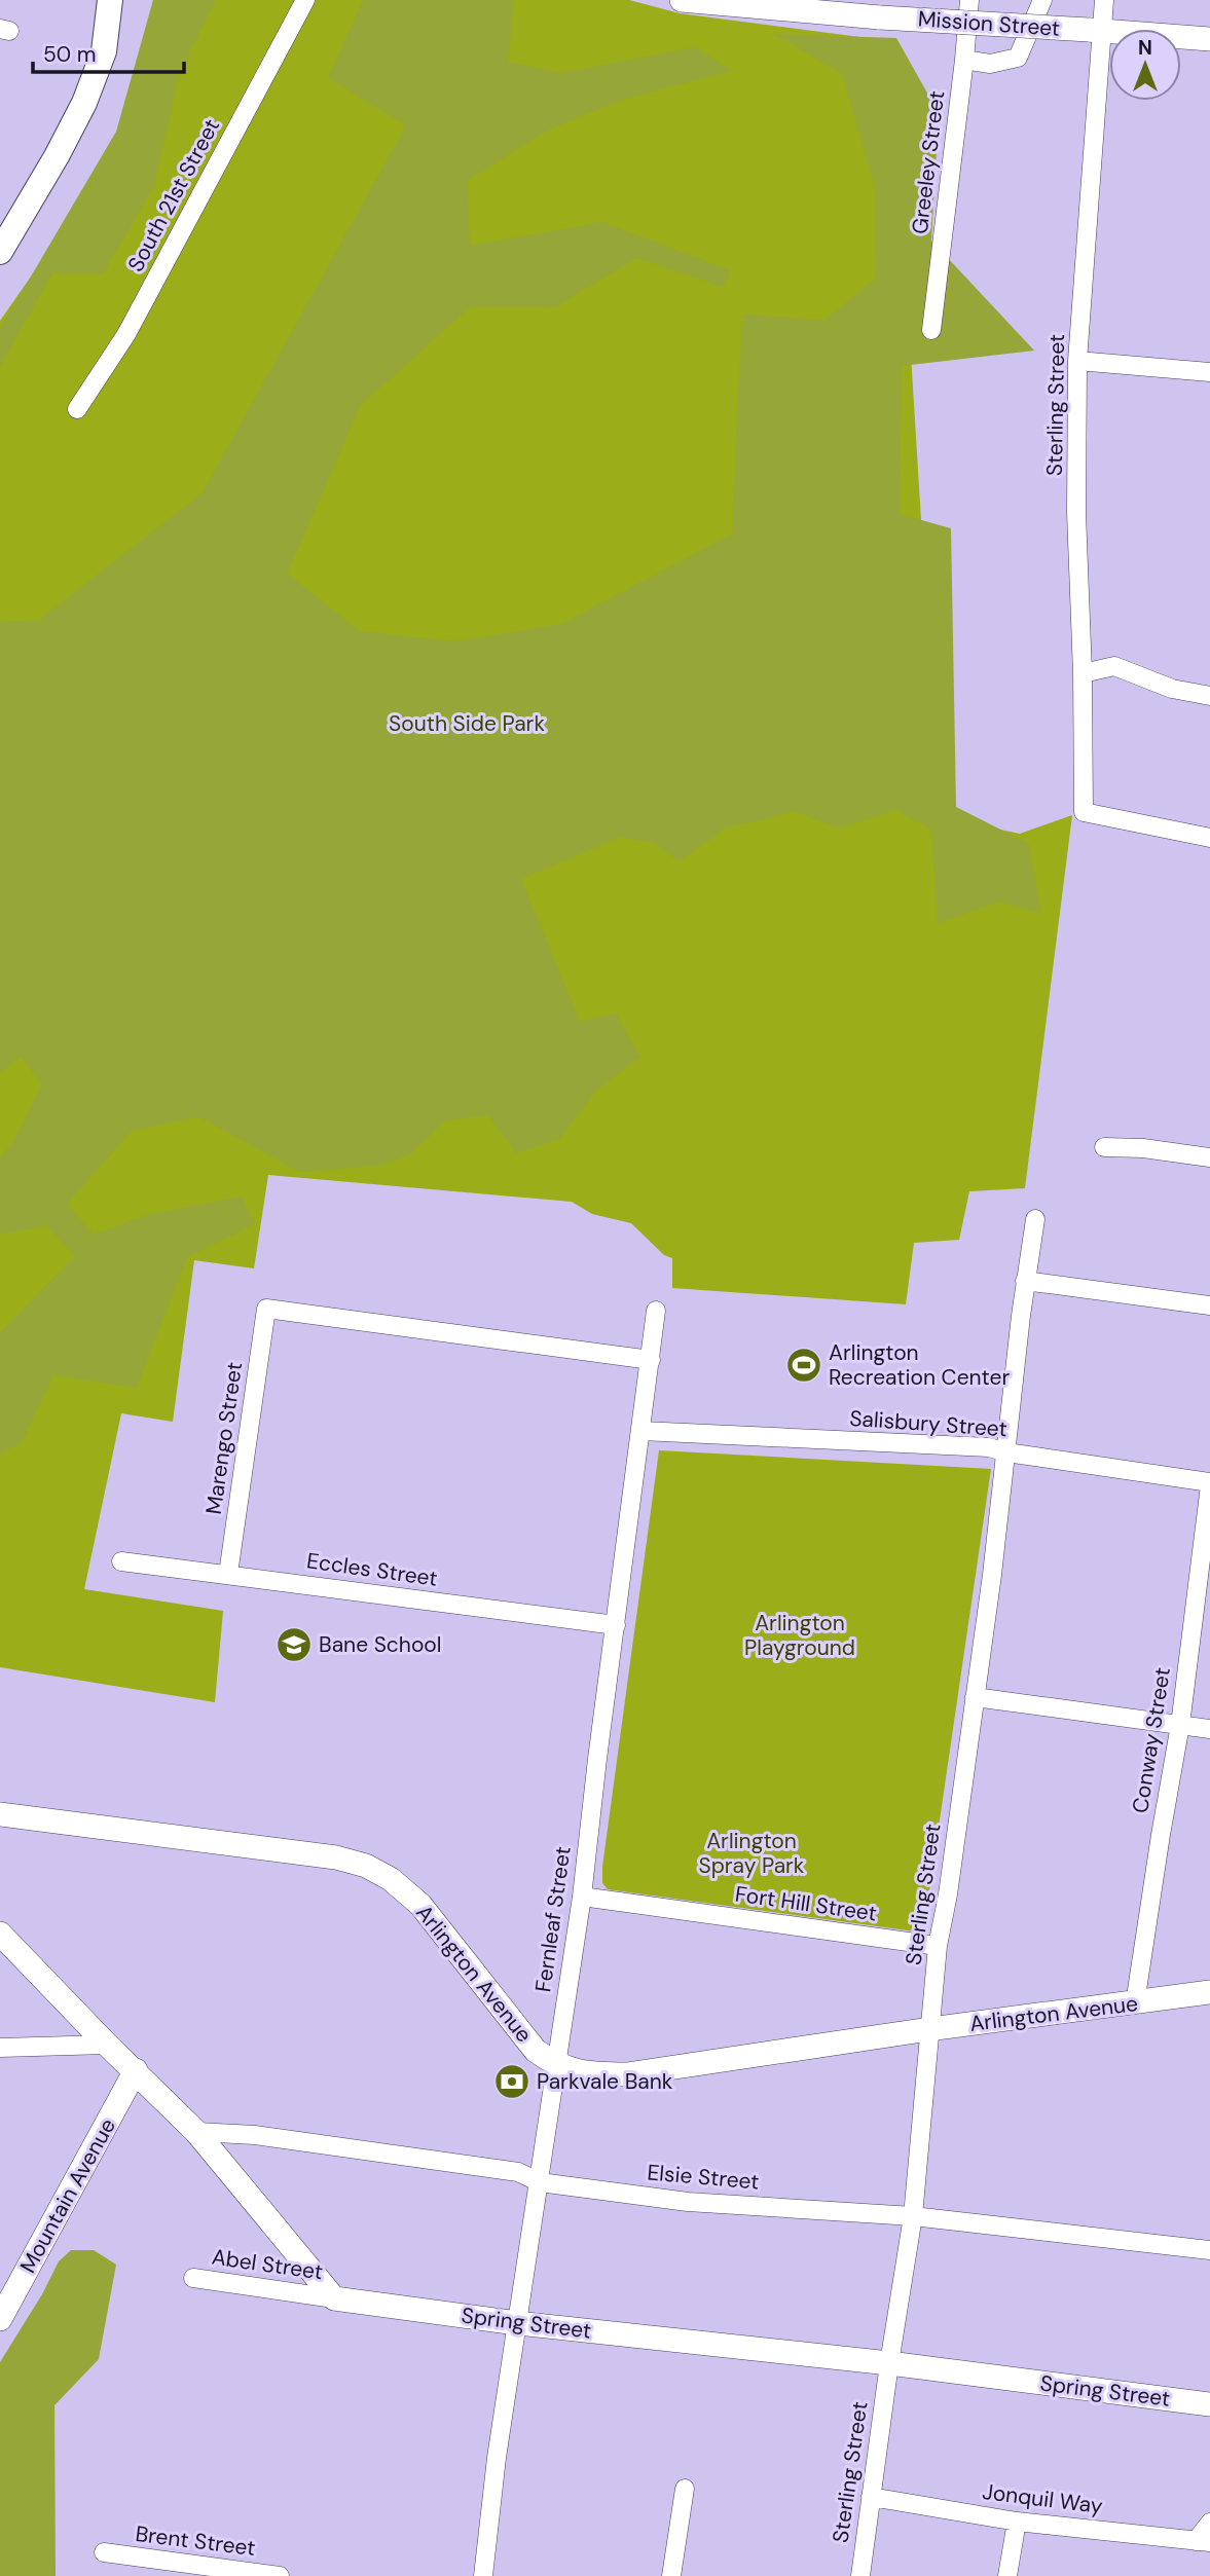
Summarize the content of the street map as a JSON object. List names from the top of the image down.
{
  "streets": {
    "street": [
      "Mission Street",
      "Greeley Street",
      "South 21st Street",
      "Sterling Street",
      "Salisbury Street",
      "Marengo Street",
      "Eccles Street",
      "Conway Street",
      "Fort Hill Street",
      "Fernleaf Street",
      "Arlington Avenue",
      "Elsie Street",
      "Mountain Avenue",
      "Abel Street",
      "Spring Street",
      "Jonquil Way",
      "Brent Street"
    ]
  },
  "crossings": [
    ["Mission Street", "Sterling Street"],
    ["Sterling Street", "Salisbury Street"],
    ["Sterling Street", "Fort Hill Street"],
    ["Sterling Street", "Arlington Avenue"],
    ["Sterling Street", "Elsie Street"],
    ["Sterling Street", "Spring Street"],
    ["Sterling Street", "Jonquil Way"],
    ["Salisbury Street", "Conway Street"],
    ["Salisbury Street", "Fernleaf Street"],
    ["Marengo Street", "Eccles Street"],
    ["Marengo Street", "Fernleaf Street"],
    ["Eccles Street", "Fernleaf Street"],
    ["Conway Street", "Arlington Avenue"],
    ["Fort Hill Street", "Fernleaf Street"],
    ["Fernleaf Street", "Arlington Avenue"],
    ["Fernleaf Street", "Elsie Street"],
    ["Fernleaf Street", "Spring Street"],
    ["Abel Street", "Spring Street"]
  ],
  "parks": ["South Side Park", "Arlington Playground", "Arlington Spray Park"],
  "places": {
    "sports": ["Arlington Recreation Center"],
    "school or university": ["Bane School"],
    "bank": ["Parkvale Bank"]
  },
  "scale_bar": "50 m",
  "north": "top"
}
